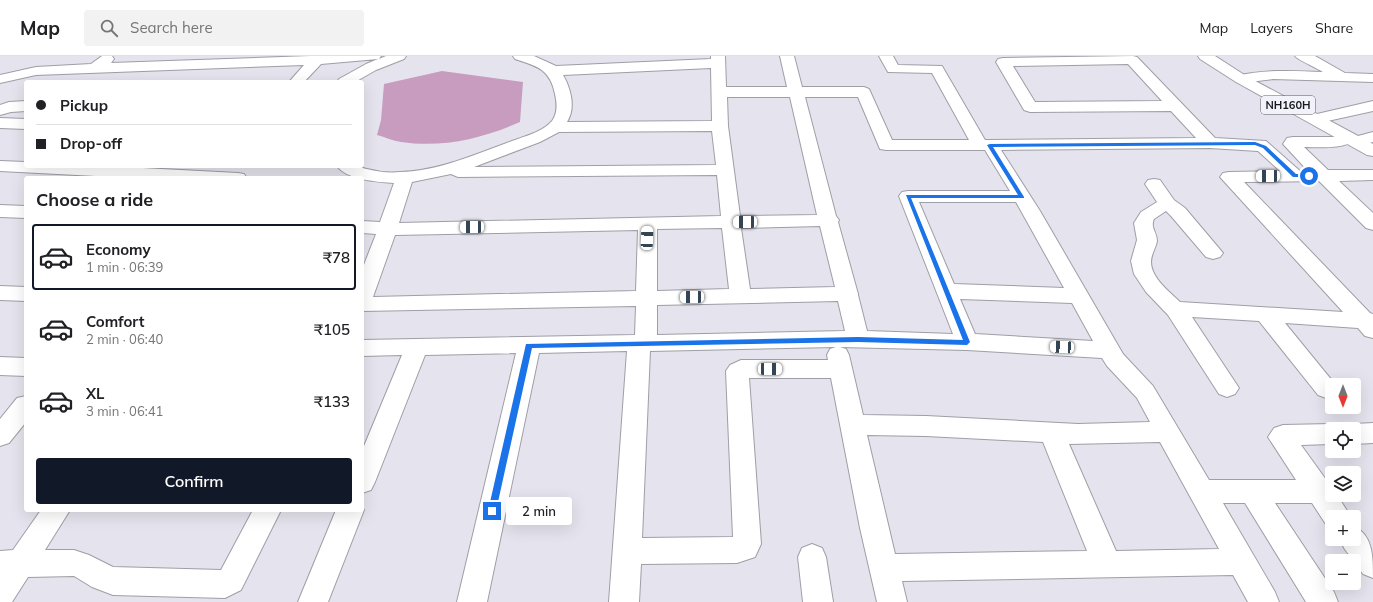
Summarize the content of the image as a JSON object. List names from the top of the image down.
{
  "streets": {
    "main road": ["NH160H"]
  },
  "north": "bottom",
  "page": {
    "header": "Map",
    "search": "Search here",
    "nav": ["Map", "Layers", "Share"],
    "banner": ["Pickup", "Drop-off"],
    "heading": "Choose a ride",
    "list": [
      {
        "name": "Economy",
        "note": "1 min · 06:39",
        "value": "₹78"
      },
      {
        "name": "Comfort",
        "note": "2 min · 06:40",
        "value": "₹105"
      },
      {
        "name": "XL",
        "note": "3 min · 06:41",
        "value": "₹133"
      }
    ],
    "map_buttons": ["+", "−"],
    "buttons": "Confirm",
    "bubble": "2 min"
  }
}
